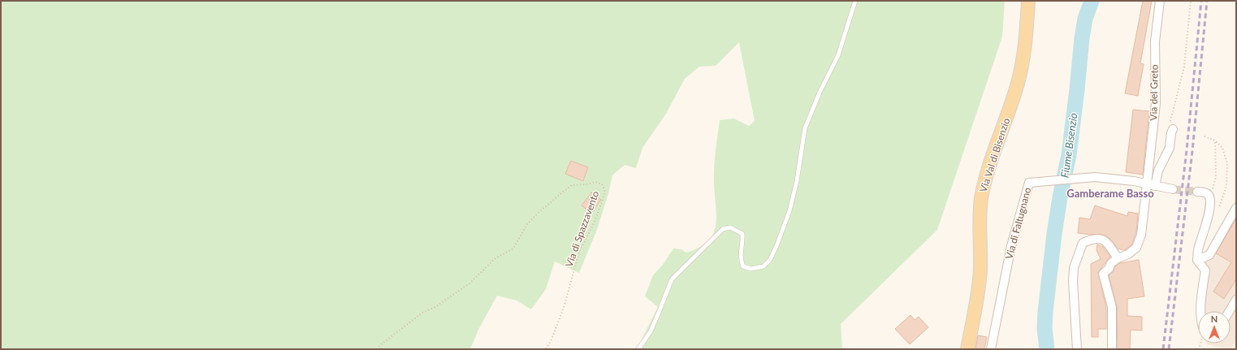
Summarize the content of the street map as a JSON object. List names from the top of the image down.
{
  "streets": {
    "main road": ["Via Val di Bisenzio"],
    "street": ["Via del Greto", "Via di Faltugnano"],
    "path": ["Via di Spazzavento"]
  },
  "crossings": [
    ["Via del Greto", "Via di Faltugnano"]
  ],
  "districts": ["Gamberame Basso"],
  "water": ["Fiume Bisenzio"],
  "north": "top"
}
